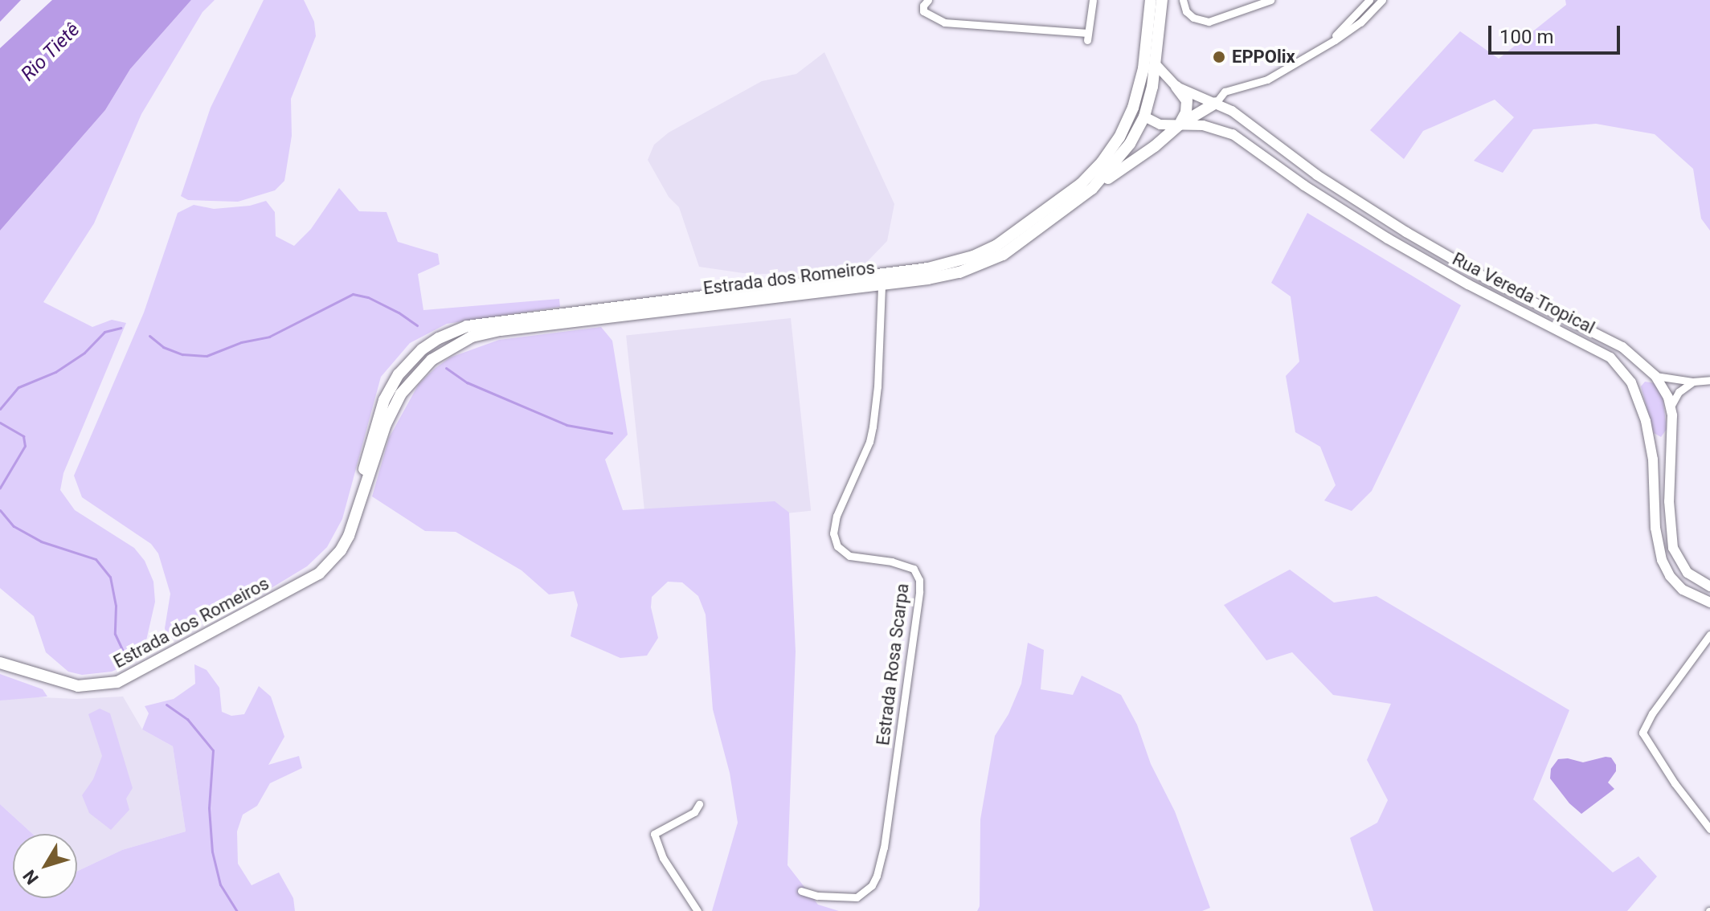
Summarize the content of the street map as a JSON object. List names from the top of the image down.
{
  "streets": {
    "main road": ["Estrada dos Romeiros"],
    "street": ["Rua Vereda Tropical", "Estrada Rosa Scarpa"]
  },
  "crossings": [
    ["Estrada dos Romeiros", "Rua Vereda Tropical"],
    ["Estrada dos Romeiros", "Estrada Rosa Scarpa"]
  ],
  "water": ["Rio Tietê"],
  "places": ["EPPOlix"],
  "scale_bar": "100 m",
  "north": "bottom left"
}
